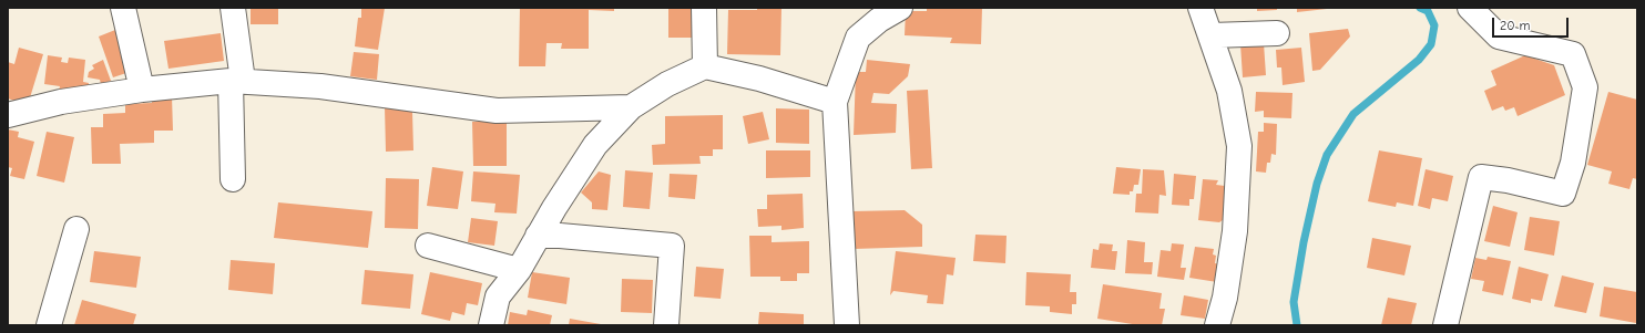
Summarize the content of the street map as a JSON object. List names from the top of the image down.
{
  "scale_bar": "20 m"
}
